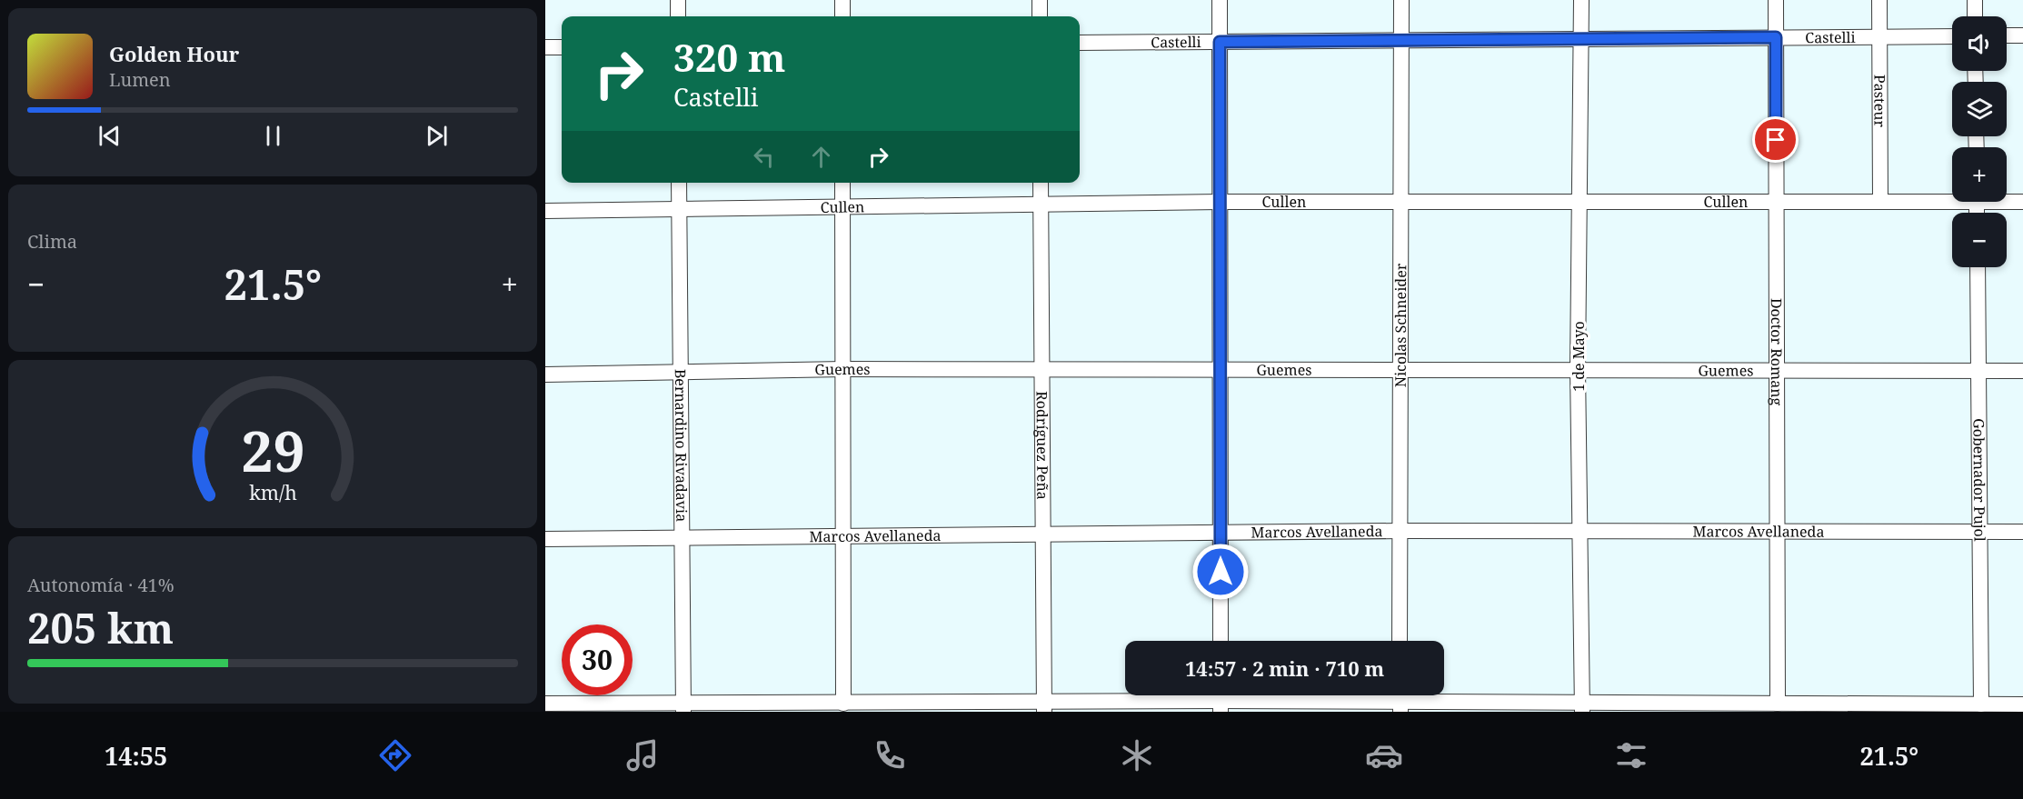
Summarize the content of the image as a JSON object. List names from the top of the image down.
{
  "streets": {
    "street": [
      "Castelli",
      "Pasteur",
      "Cullen",
      "Nicolas Schneider",
      "Doctor Romang",
      "1 de Mayo",
      "Guemes",
      "Bernardino Rivadavia",
      "Rodríguez Peña",
      "Gobernador Pujol",
      "Marcos Avellaneda"
    ]
  },
  "crossings": [
    ["Castelli", "Pasteur"],
    ["Castelli", "Nicolas Schneider"],
    ["Castelli", "Doctor Romang"],
    ["Castelli", "1 de Mayo"],
    ["Pasteur", "Cullen"],
    ["Cullen", "Nicolas Schneider"],
    ["Cullen", "Doctor Romang"],
    ["Cullen", "1 de Mayo"],
    ["Cullen", "Bernardino Rivadavia"],
    ["Cullen", "Rodríguez Peña"],
    ["Nicolas Schneider", "Guemes"],
    ["Nicolas Schneider", "Marcos Avellaneda"],
    ["Doctor Romang", "Guemes"],
    ["Doctor Romang", "Marcos Avellaneda"],
    ["1 de Mayo", "Guemes"],
    ["1 de Mayo", "Marcos Avellaneda"],
    ["Guemes", "Bernardino Rivadavia"],
    ["Guemes", "Rodríguez Peña"],
    ["Guemes", "Gobernador Pujol"],
    ["Bernardino Rivadavia", "Marcos Avellaneda"],
    ["Rodríguez Peña", "Marcos Avellaneda"],
    ["Gobernador Pujol", "Marcos Avellaneda"]
  ],
  "page": {
    "map_buttons": ["+", "−"],
    "turn": ["320 m", "Castelli"],
    "song": ["Golden Hour", "Lumen"],
    "tile": [
      "Clima",
      ["Autonomía · 41%", "205 km"]
    ],
    "heat": ["−", "21.5°", "+"],
    "limit": "30",
    "trip": "14:57 · 2 min · 710 m",
    "tabs": ["14:55", "21.5°"],
    "gauge": ["29", "km/h"]
  }
}
